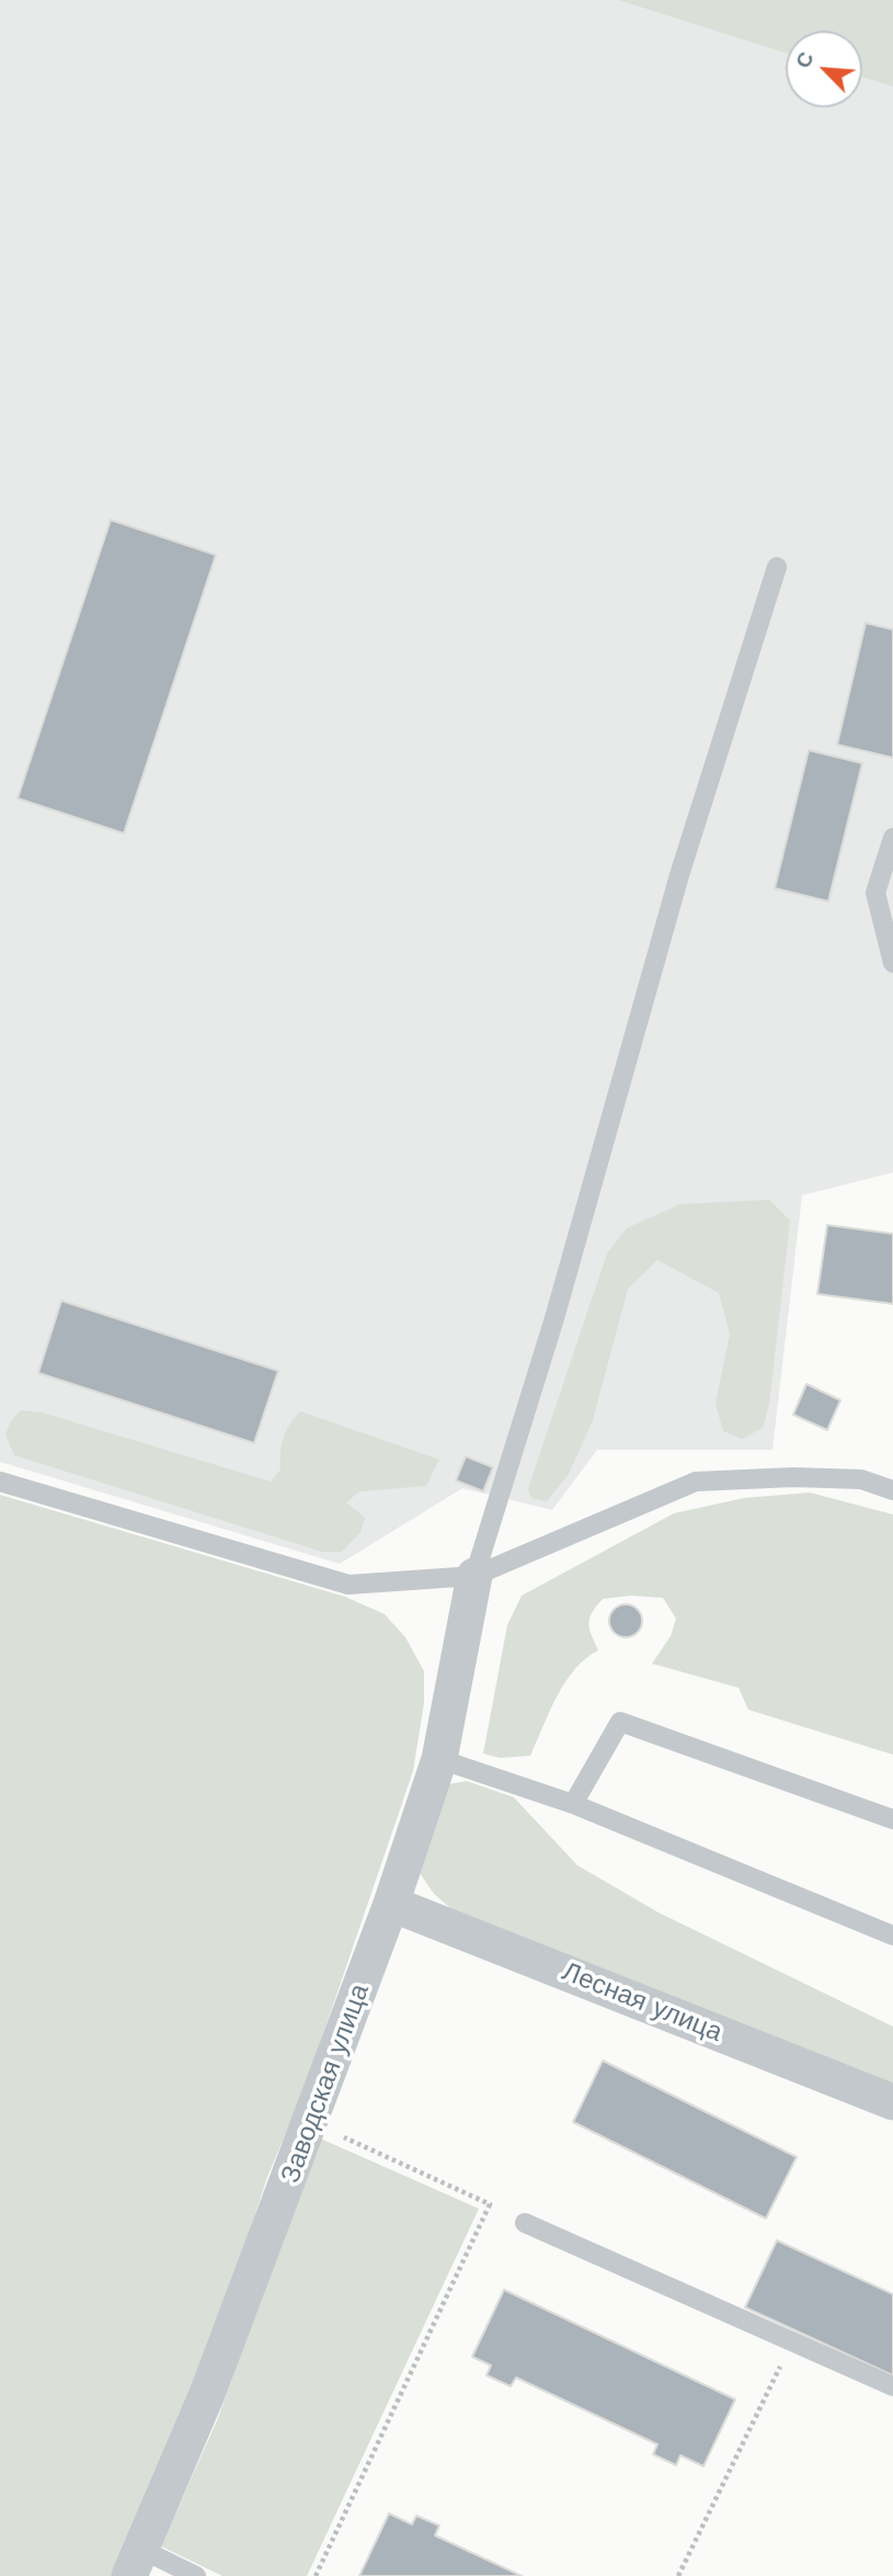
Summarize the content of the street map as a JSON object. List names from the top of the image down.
{
  "streets": {
    "street": ["Лесная улица", "Заводская улица"]
  },
  "crossings": [
    ["Лесная улица", "Заводская улица"]
  ],
  "north": "top left"
}
